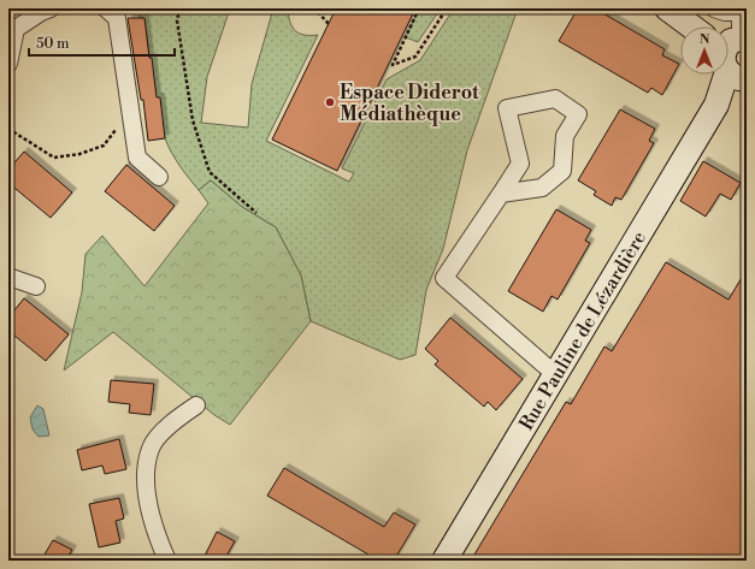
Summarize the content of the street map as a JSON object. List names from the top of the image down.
{
  "streets": {
    "main road": ["Rue Pauline de Lézardière"]
  },
  "places": ["Espace Diderot Médiathèque"],
  "scale_bar": "50 m",
  "north": "top"
}
